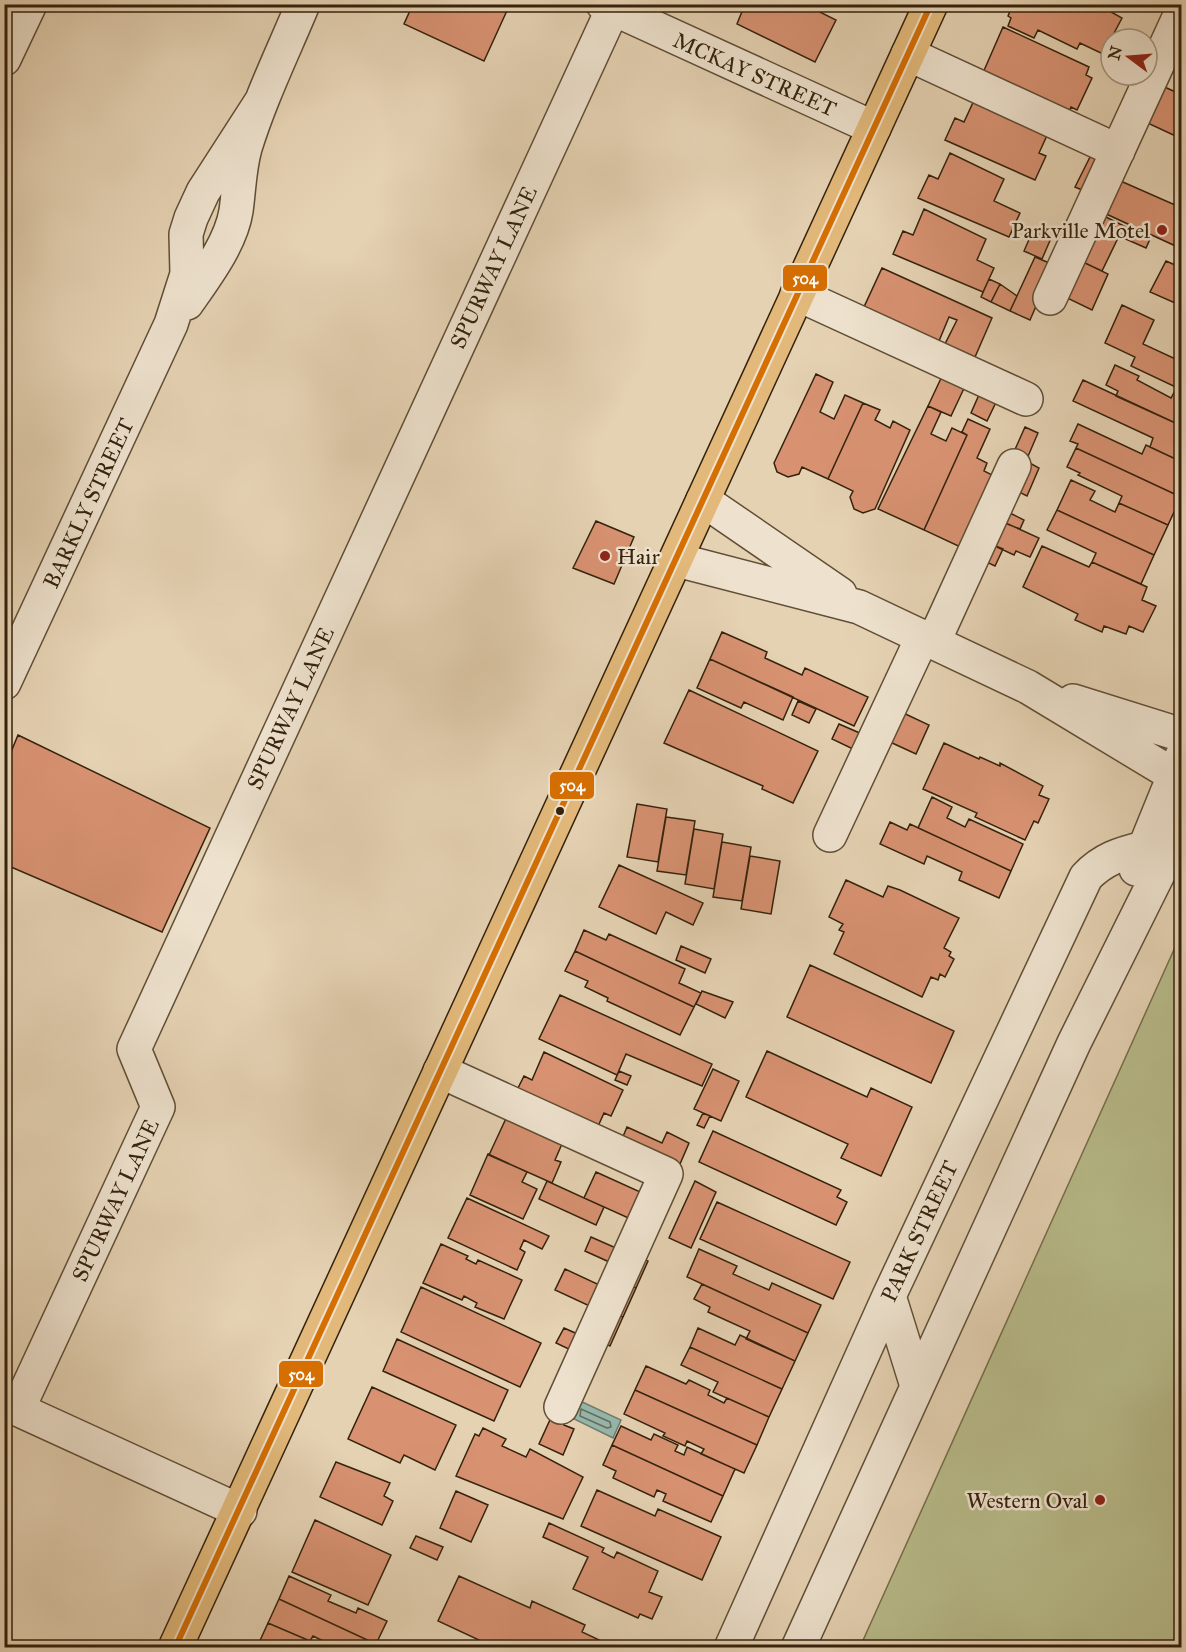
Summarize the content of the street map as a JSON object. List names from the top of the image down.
{
  "streets": {
    "street": [
      "MCKAY STREET",
      "SPURWAY LANE",
      "BARKLY STREET",
      "PARK STREET"
    ]
  },
  "crossings": [
    ["MCKAY STREET", "SPURWAY LANE"]
  ],
  "places": ["Parkville Motel", "Hair", "Western Oval"],
  "lines": ["transit line 504"],
  "north": "left"
}
